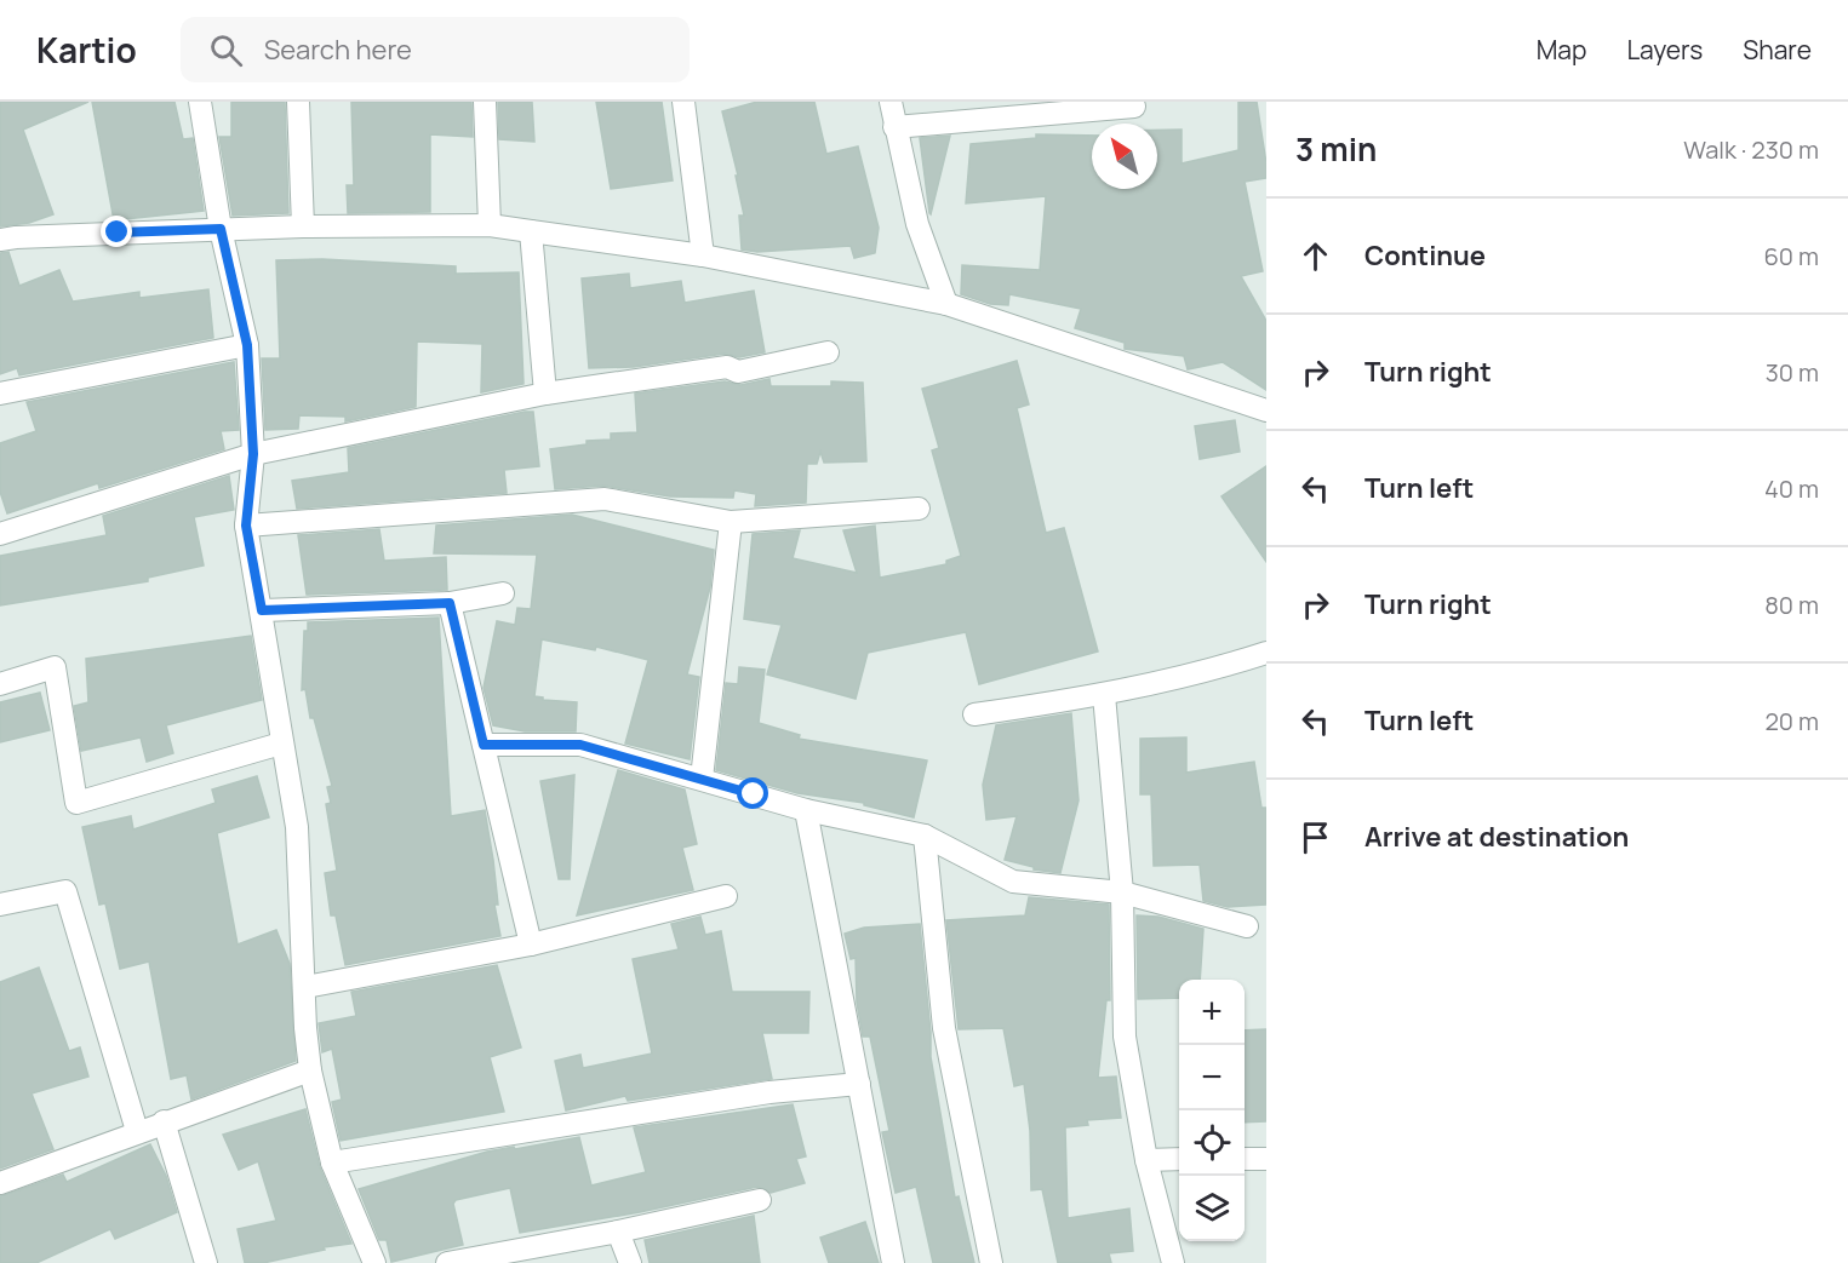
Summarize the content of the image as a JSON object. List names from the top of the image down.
{
  "north": "top left",
  "page": {
    "header": "Kartio",
    "search": "Search here",
    "nav": ["Map", "Layers", "Share"],
    "heading": ["3 min", "Walk · 230 m"],
    "list": [
      ["Continue", "60 m"],
      ["Turn right", "30 m"],
      ["Turn left", "40 m"],
      ["Turn right", "80 m"],
      ["Turn left", "20 m"],
      "Arrive at destination"
    ],
    "map_buttons": ["+", "−"]
  }
}
